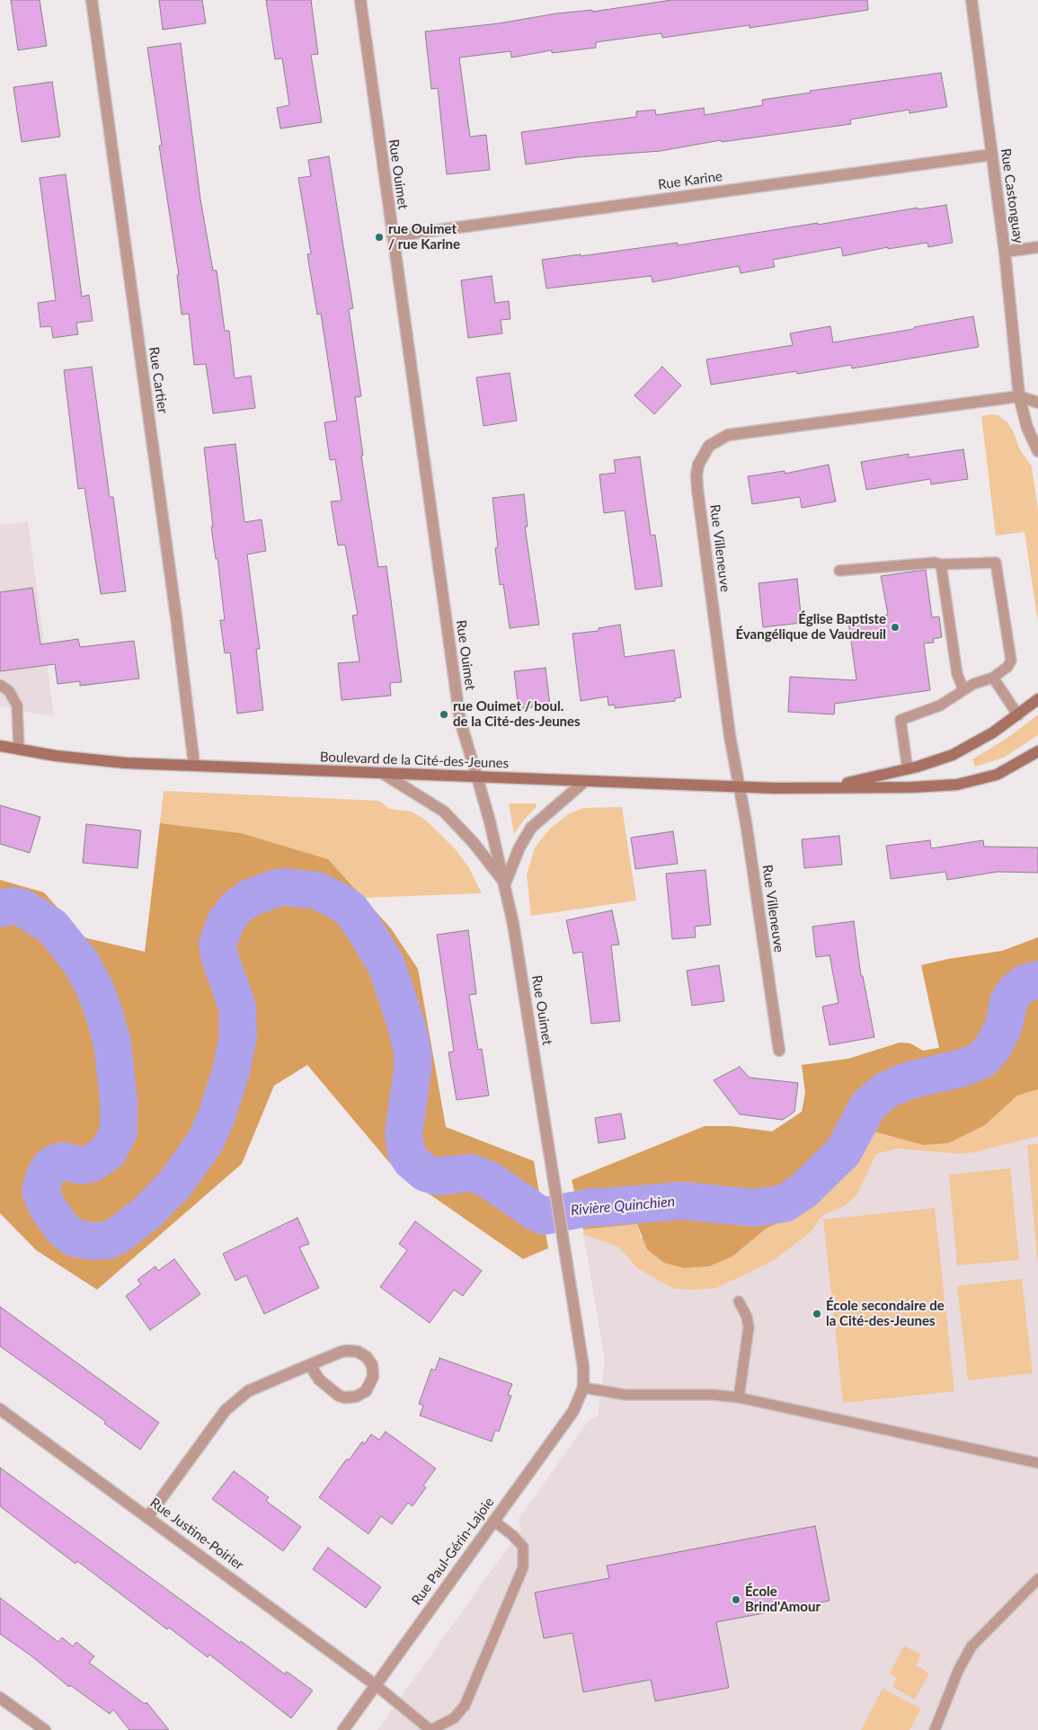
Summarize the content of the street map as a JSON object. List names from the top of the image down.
{
  "streets": {
    "main road": ["Boulevard de la Cité-des-Jeunes"],
    "street": [
      "Rue Ouimet",
      "Rue Karine",
      "Rue Castonguay",
      "Rue Cartier",
      "Rue Villeneuve",
      "Rue Justine-Poirier",
      "Rue Paul-Gérin-Lajoie"
    ]
  },
  "crossings": [
    ["Rue Ouimet", "Rue Karine"],
    ["Rue Ouimet", "Boulevard de la Cité-des-Jeunes"],
    ["Rue Ouimet", "Rue Paul-Gérin-Lajoie"],
    ["Rue Karine", "Rue Castonguay"],
    ["Rue Castonguay", "Rue Villeneuve"],
    ["Rue Cartier", "Boulevard de la Cité-des-Jeunes"],
    ["Rue Villeneuve", "Boulevard de la Cité-des-Jeunes"],
    ["Rue Justine-Poirier", "Rue Paul-Gérin-Lajoie"]
  ],
  "water": ["Rivière Quinchien"],
  "places": [
    "rue Ouimet / rue Karine",
    "Église Baptiste Évangélique de Vaudreuil",
    "rue Ouimet / boul. de la Cité-des-Jeunes",
    "École secondaire de la Cité-des-Jeunes",
    "École Brind'Amour"
  ]
}
